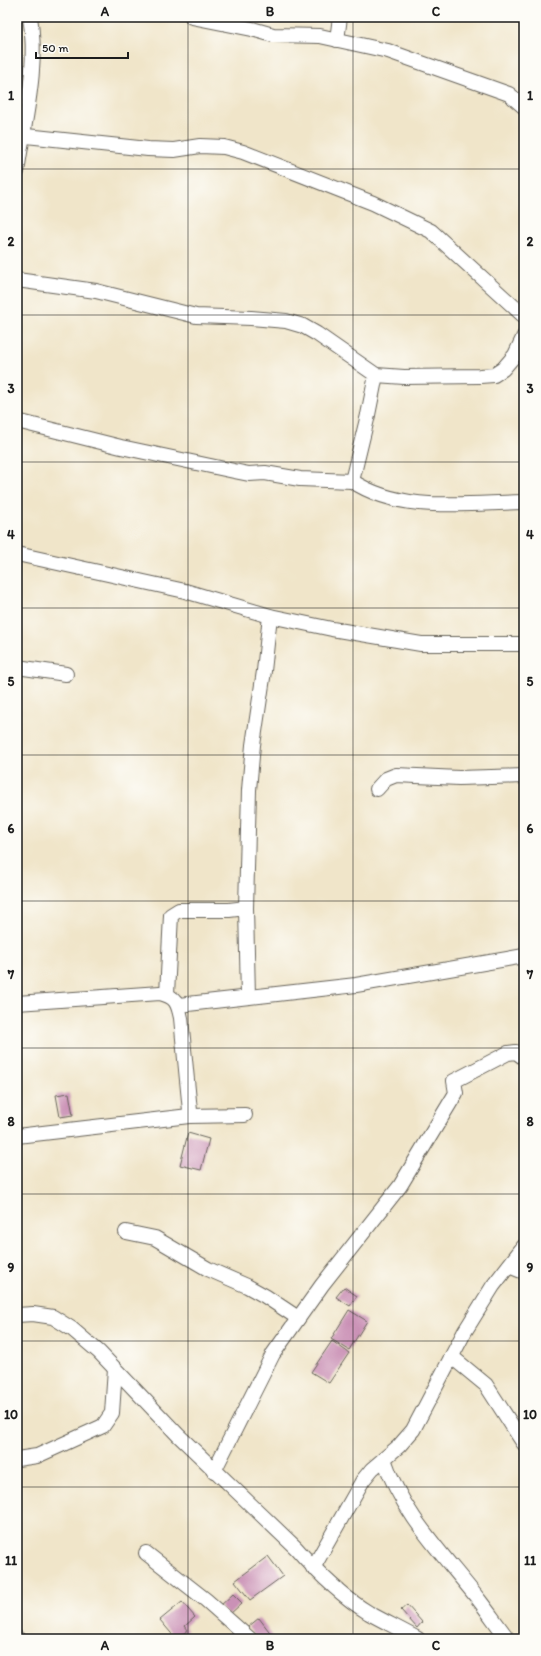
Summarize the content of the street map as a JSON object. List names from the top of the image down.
{
  "scale_bar": "50 m",
  "grid": {
    "columns": ["A", "B", "C"],
    "rows": [
      "1",
      "2",
      "3",
      "4",
      "5",
      "6",
      "7",
      "8",
      "9",
      "10",
      "11"
    ]
  }
}
